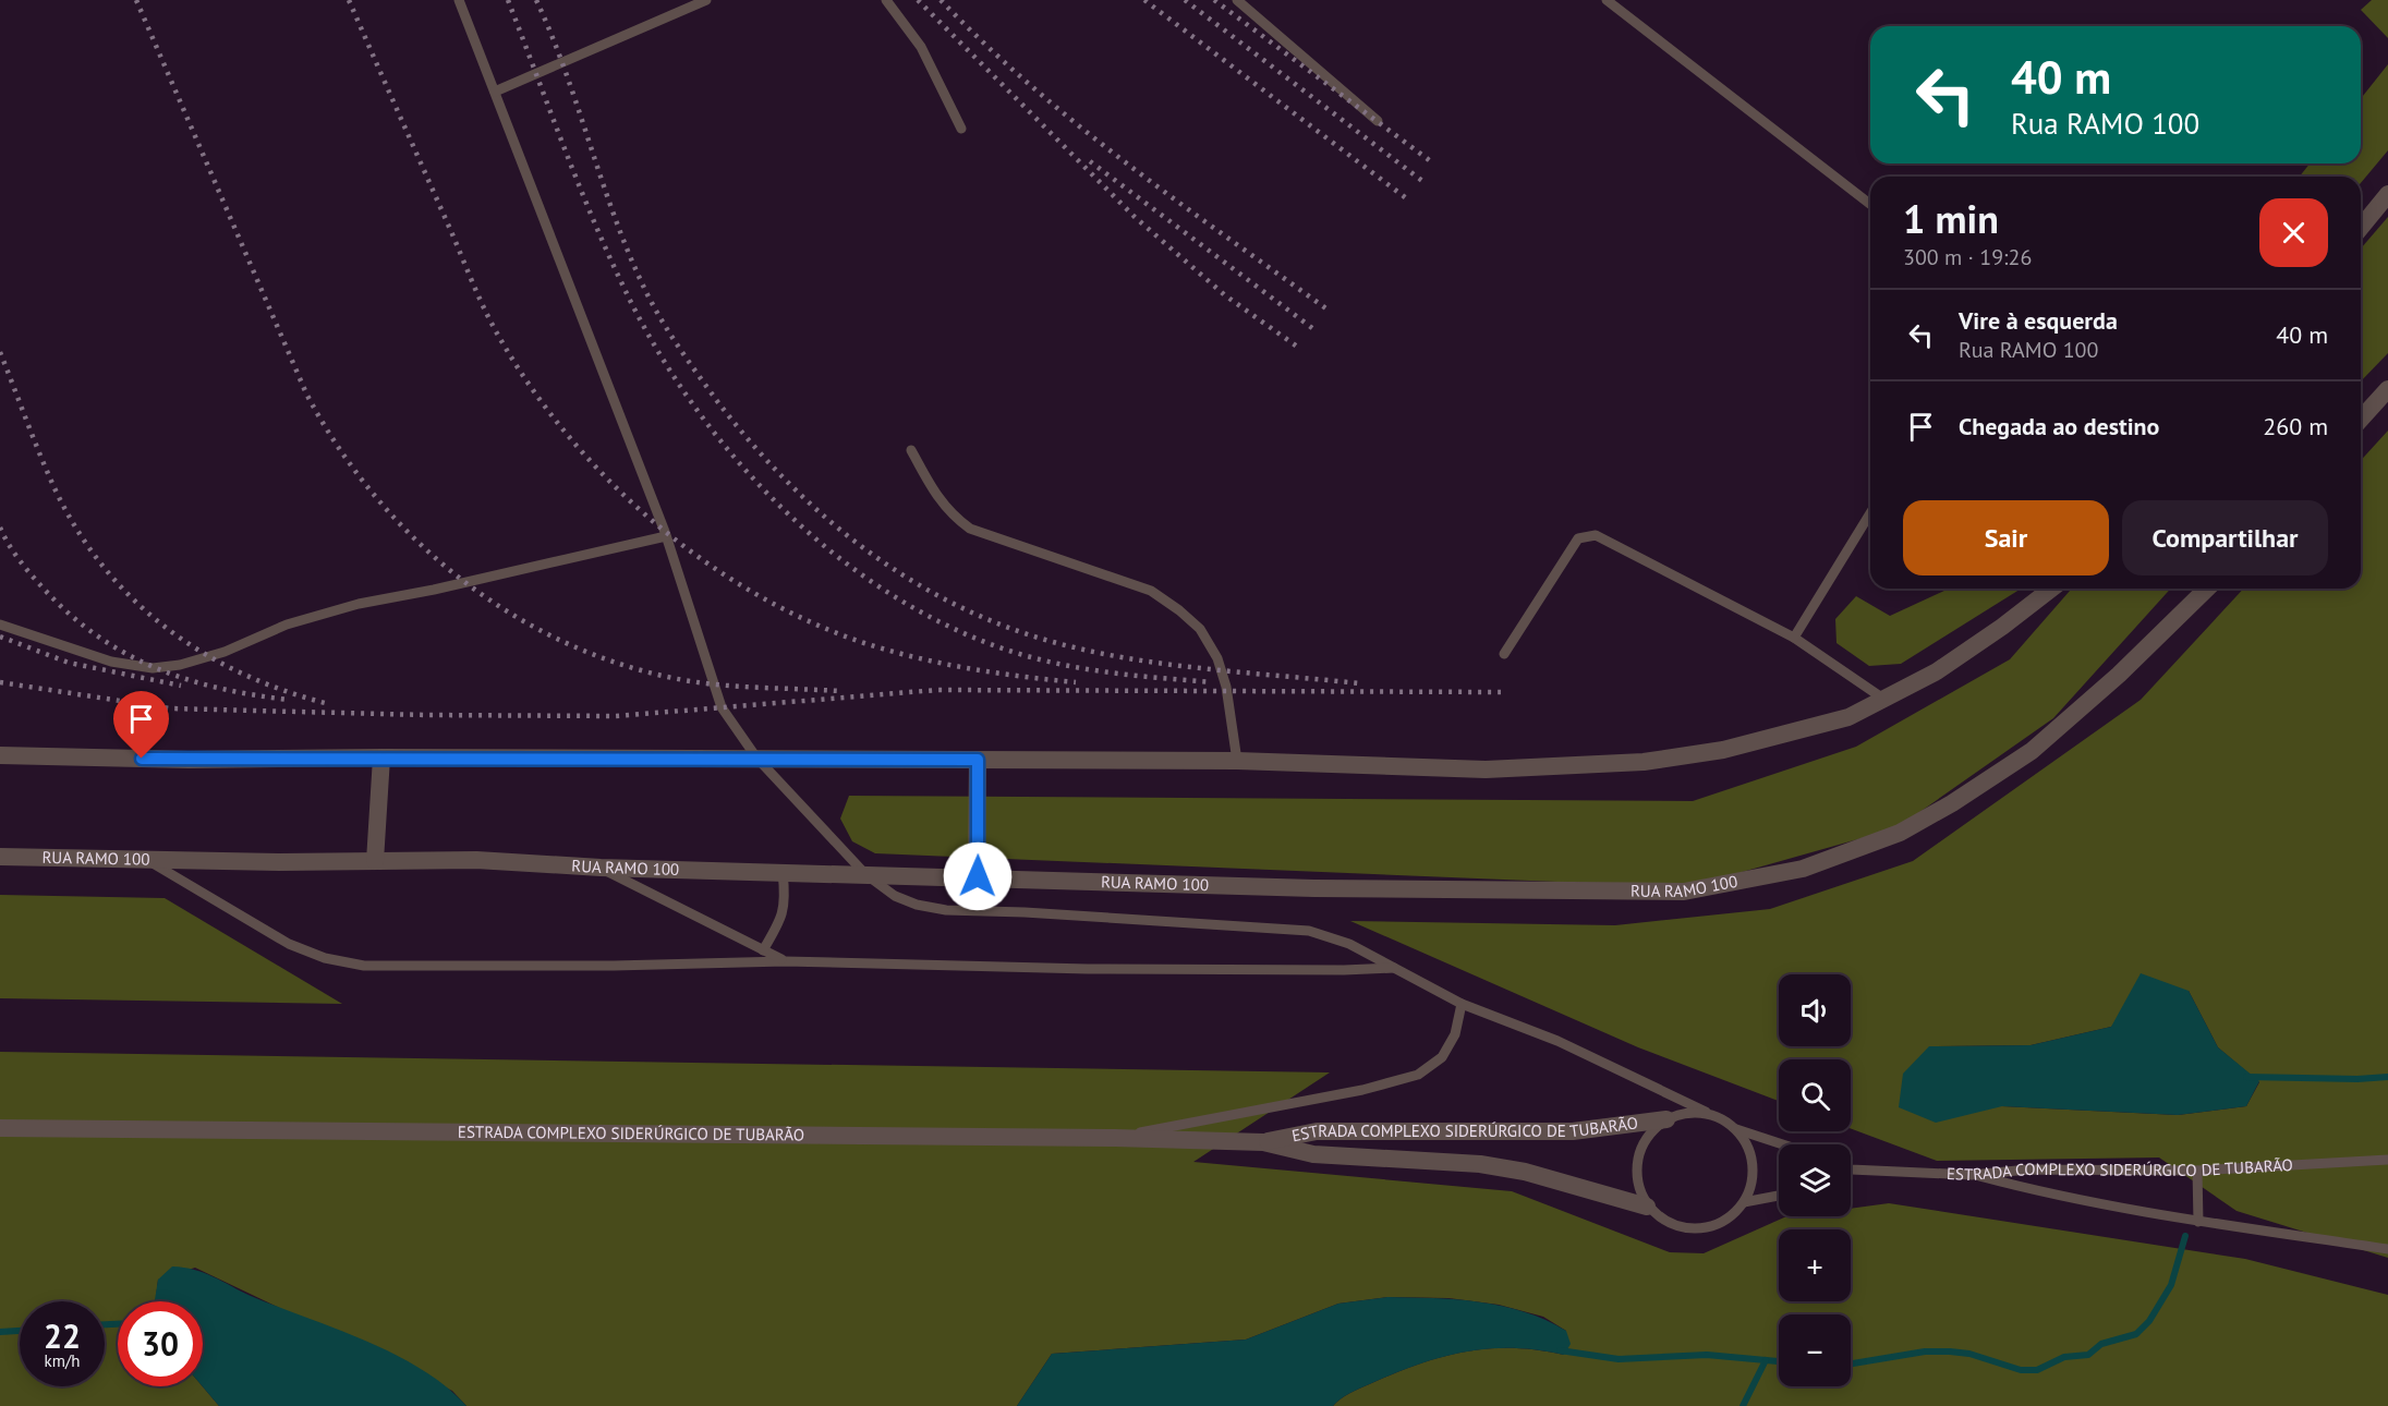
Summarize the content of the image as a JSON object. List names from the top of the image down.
{
  "streets": {
    "street": ["RUA RAMO 100", "ESTRADA COMPLEXO SIDERÚRGICO DE TUBARÃO"]
  },
  "page": {
    "turn": ["40 m", "Rua RAMO 100"],
    "heading": ["1 min", "300 m · 19:26"],
    "list": [
      {
        "name": "Vire à esquerda",
        "note": "Rua RAMO 100",
        "value": "40 m"
      },
      {
        "name": "Chegada ao destino",
        "value": "260 m"
      }
    ],
    "buttons": ["Sair", "Compartilhar"],
    "map_buttons": ["+", "−"],
    "speed": "22 km/h",
    "limit": "30"
  }
}
